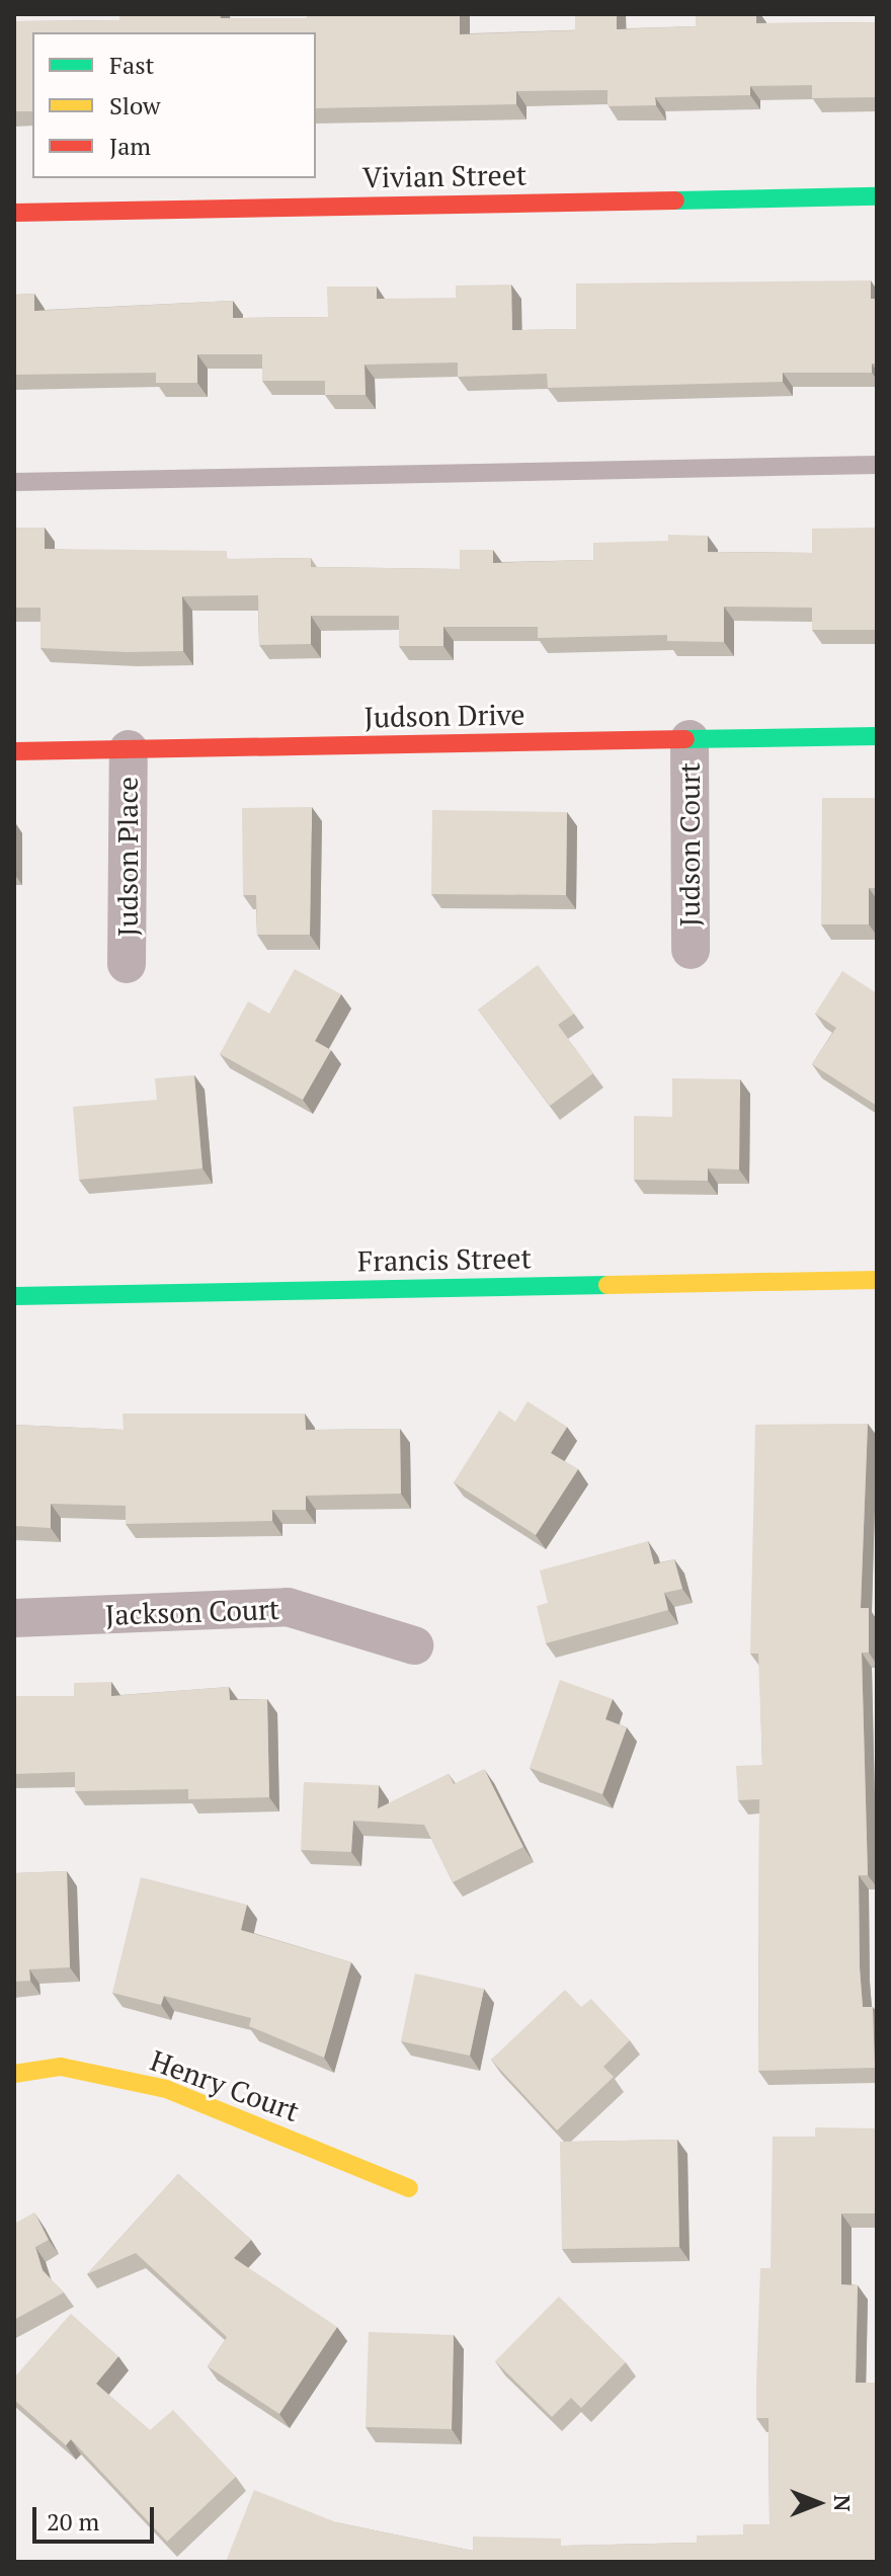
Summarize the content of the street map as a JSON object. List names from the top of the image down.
{
  "streets": {
    "street": [
      "Vivian Street",
      "Judson Drive",
      "Judson Court",
      "Judson Place",
      "Francis Street",
      "Jackson Court",
      "Henry Court"
    ]
  },
  "crossings": [
    ["Judson Drive", "Judson Court"],
    ["Judson Drive", "Judson Place"]
  ],
  "legend": ["Fast", "Slow", "Jam"],
  "scale_bar": "20 m",
  "north": "right"
}
